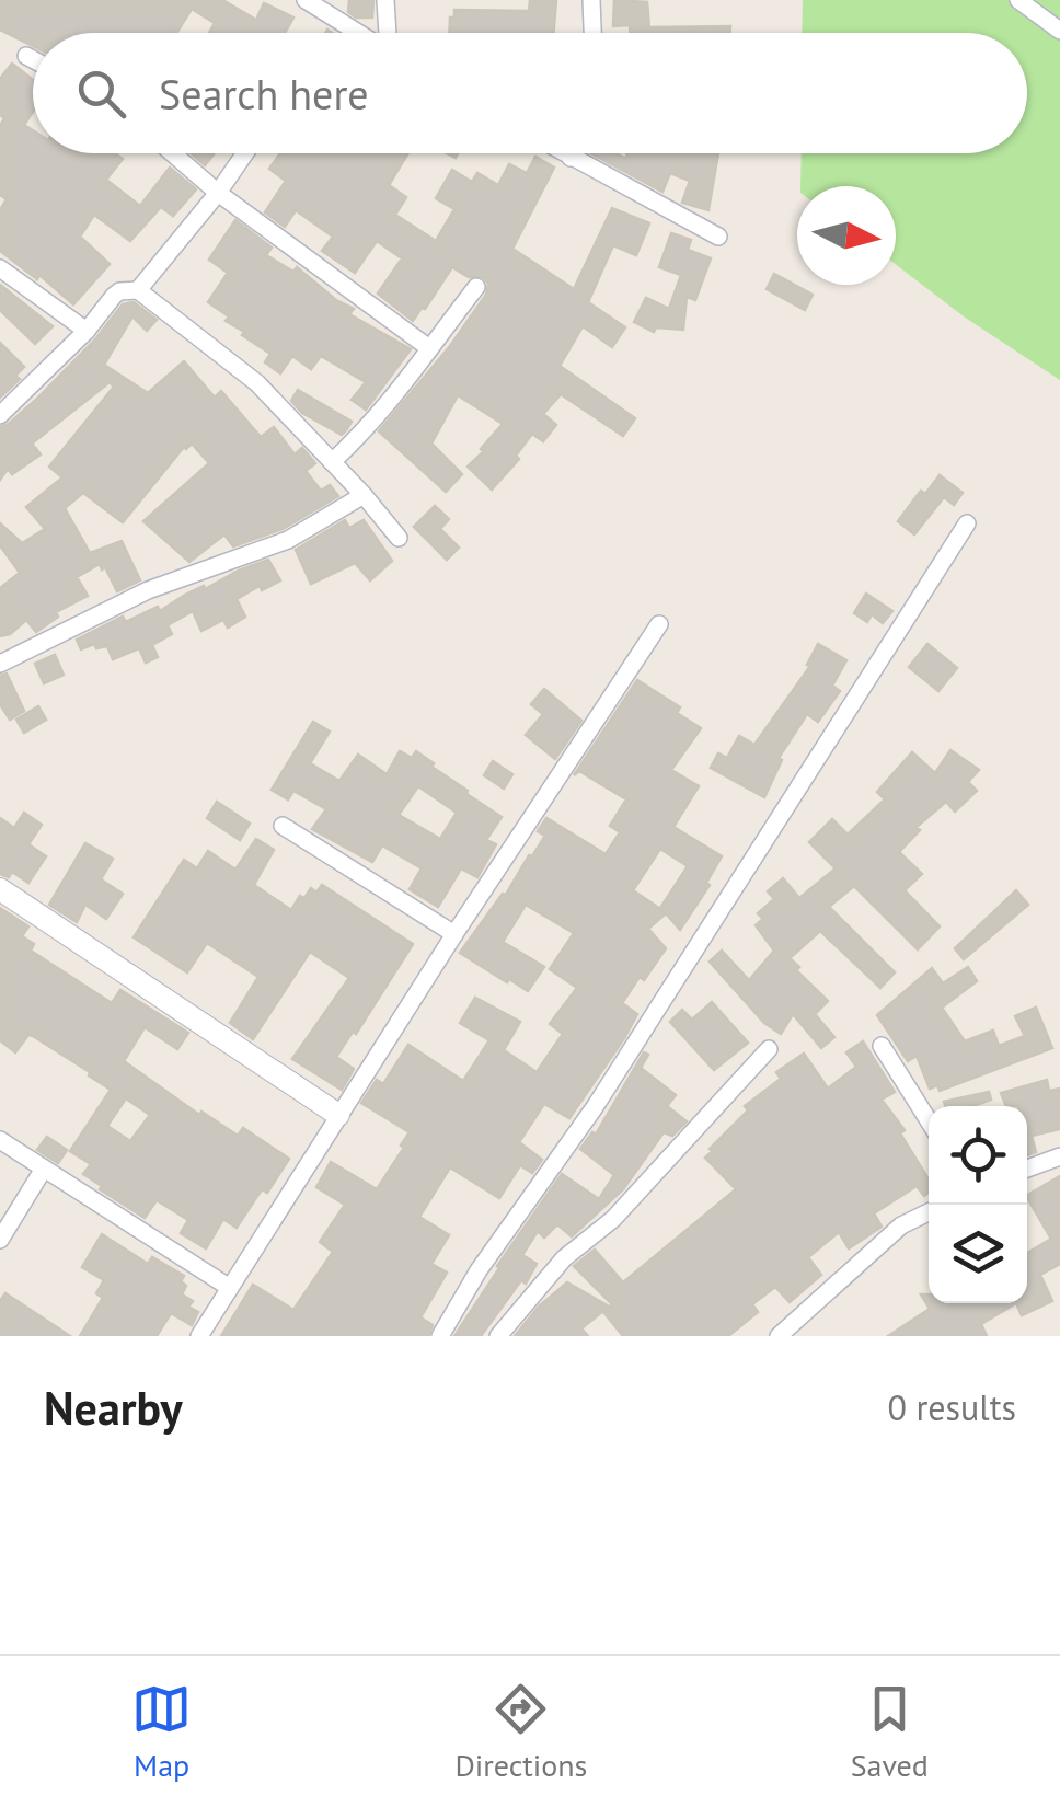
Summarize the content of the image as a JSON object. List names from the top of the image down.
{
  "north": "right",
  "page": {
    "search": "Search here",
    "heading": ["Nearby", "0 results"],
    "nav": ["Map", "Directions", "Saved"]
  }
}
